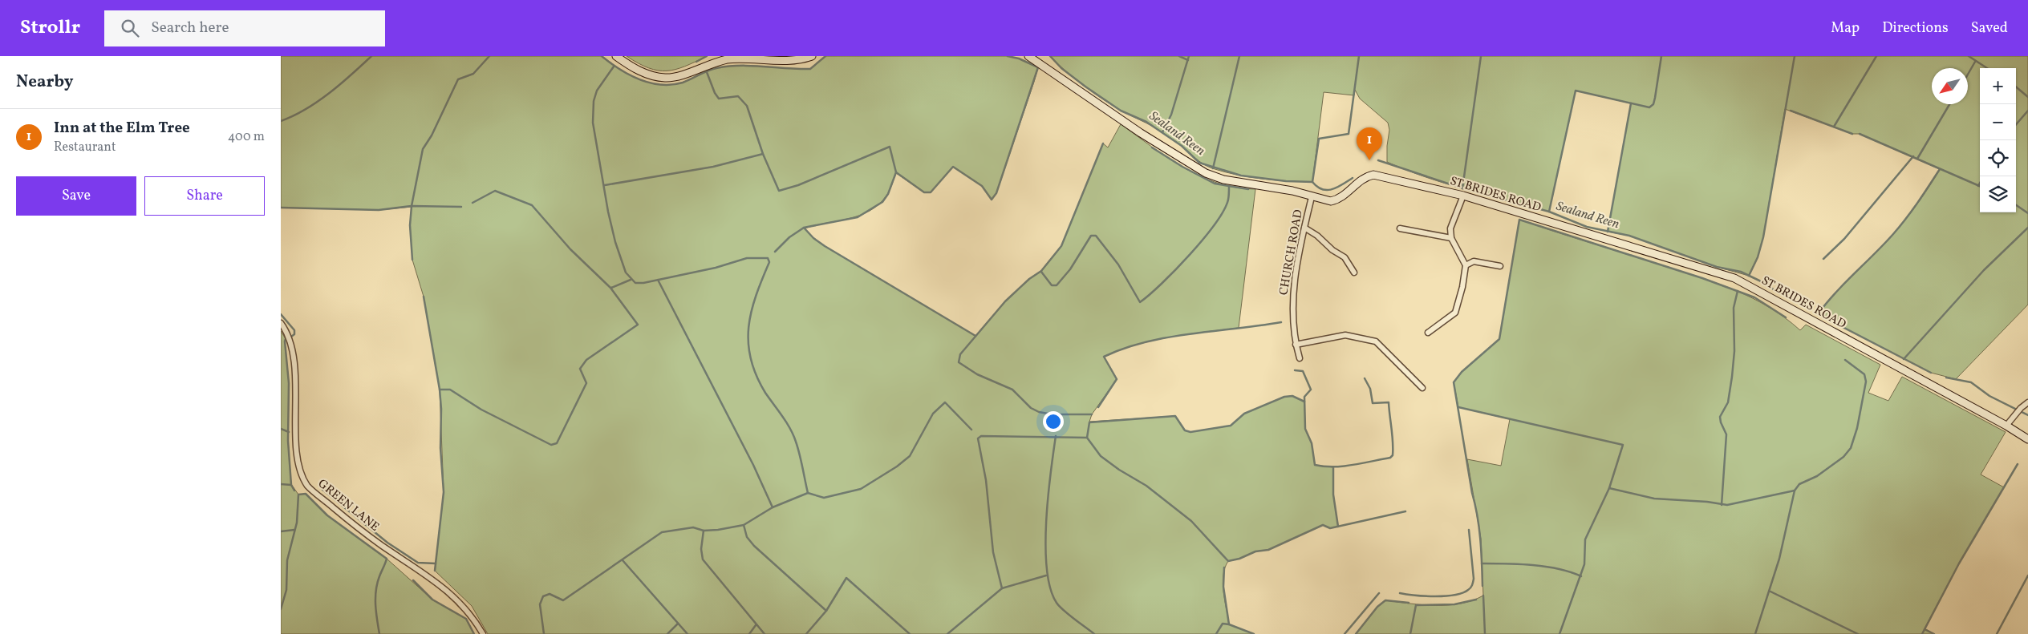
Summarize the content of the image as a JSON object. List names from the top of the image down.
{
  "streets": {
    "main road": ["ST BRIDES ROAD"],
    "street": ["CHURCH ROAD", "GREEN LANE"]
  },
  "crossings": [
    ["ST BRIDES ROAD", "CHURCH ROAD"]
  ],
  "water": ["Sealand Reen"],
  "north": "bottom left",
  "page": {
    "header": "Strollr",
    "search": "Search here",
    "nav": ["Map", "Directions", "Saved"],
    "heading": "Nearby",
    "map_buttons": ["+", "−"],
    "list": [
      {
        "mark": "1",
        "name": "Inn at the Elm Tree",
        "note": "Restaurant",
        "value": "400 m"
      }
    ],
    "pins": "1",
    "buttons": ["Save", "Share"]
  }
}
